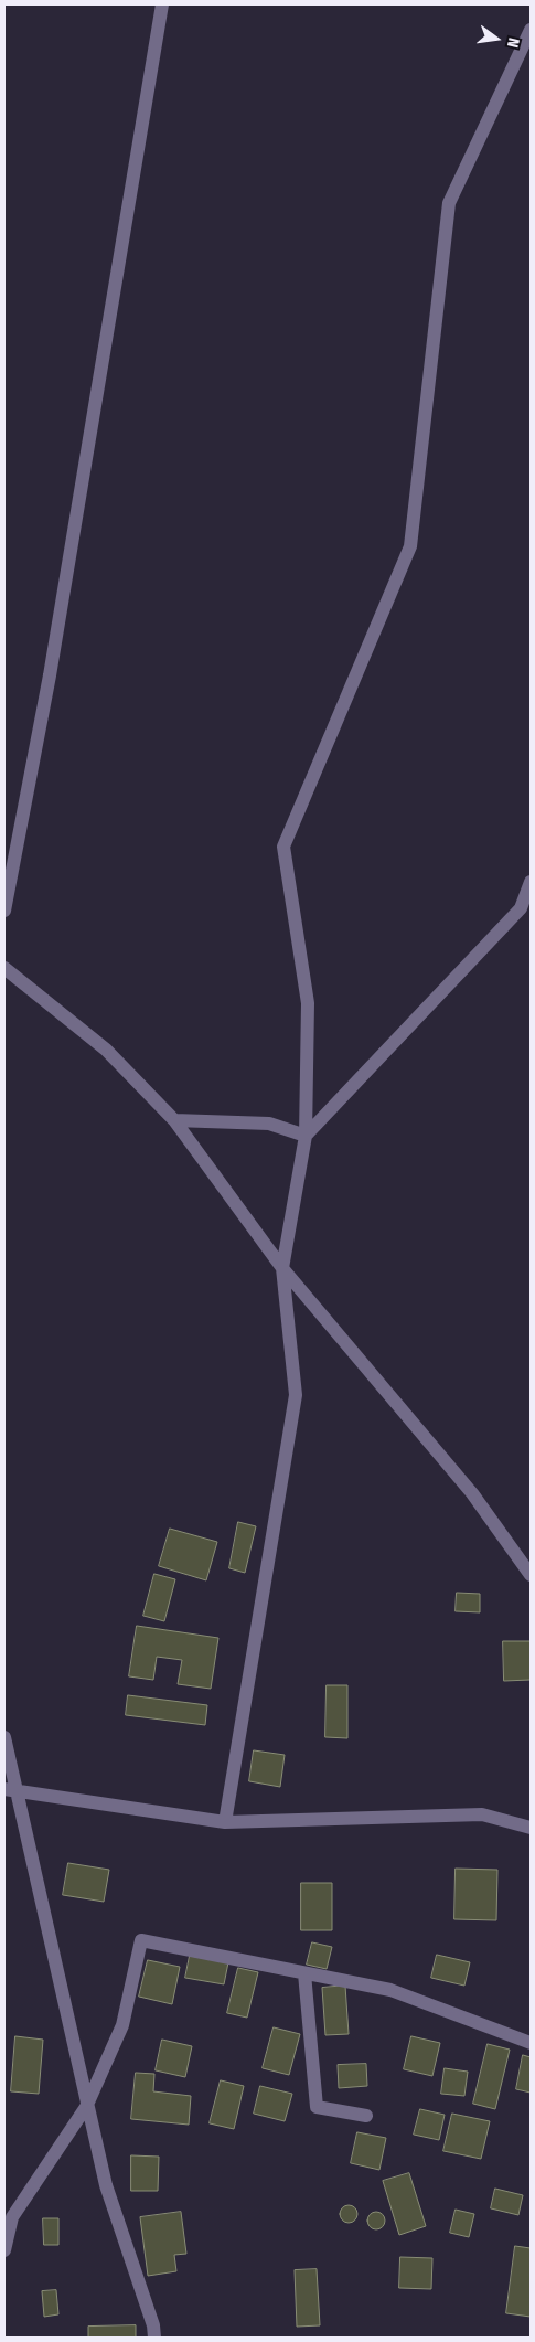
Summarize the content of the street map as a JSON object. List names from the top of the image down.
{
  "north": "right"
}
